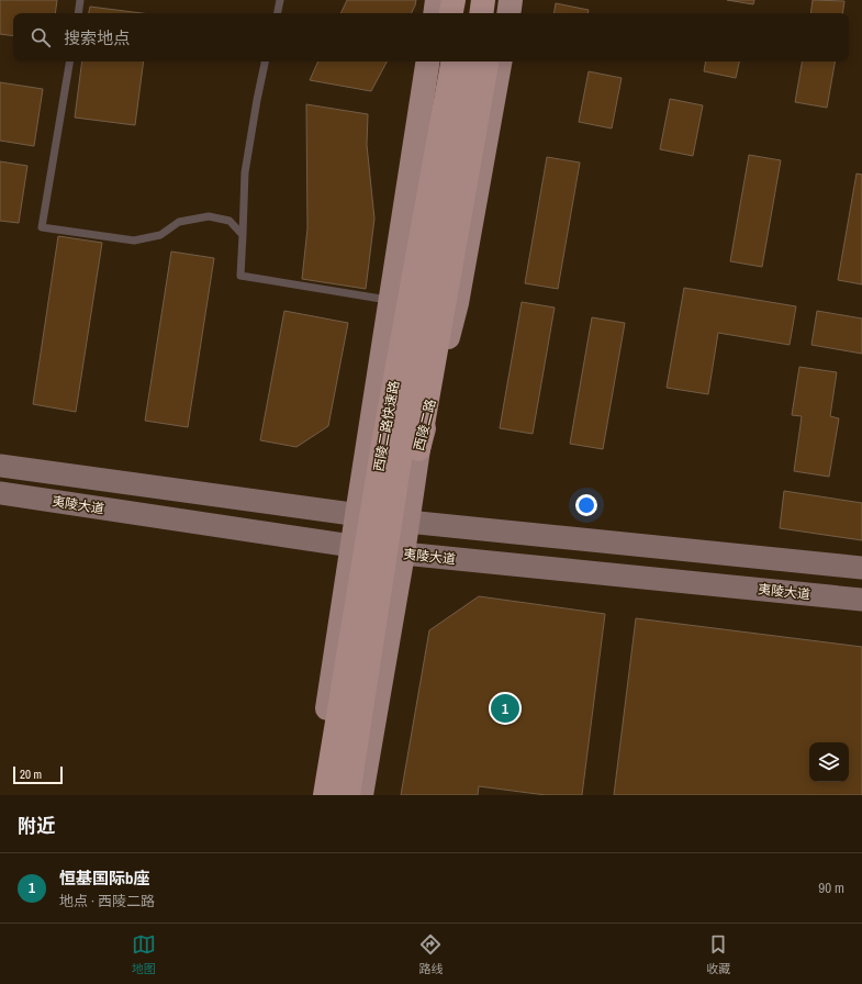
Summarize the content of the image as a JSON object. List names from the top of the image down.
{
  "streets": {
    "highway": ["西陵二路快速路"],
    "main road": ["西陵二路", "夷陵大道"]
  },
  "crossings": [
    ["西陵二路", "夷陵大道"]
  ],
  "scale_bar": "20 m",
  "page": {
    "search": "搜索地点",
    "pins": "1",
    "scale": "20 m",
    "heading": "附近",
    "list": [
      {
        "mark": "1",
        "name": "恒基国际b座",
        "note": "地点 · 西陵二路",
        "value": "90 m"
      }
    ],
    "nav": ["地图", "路线", "收藏"]
  }
}
